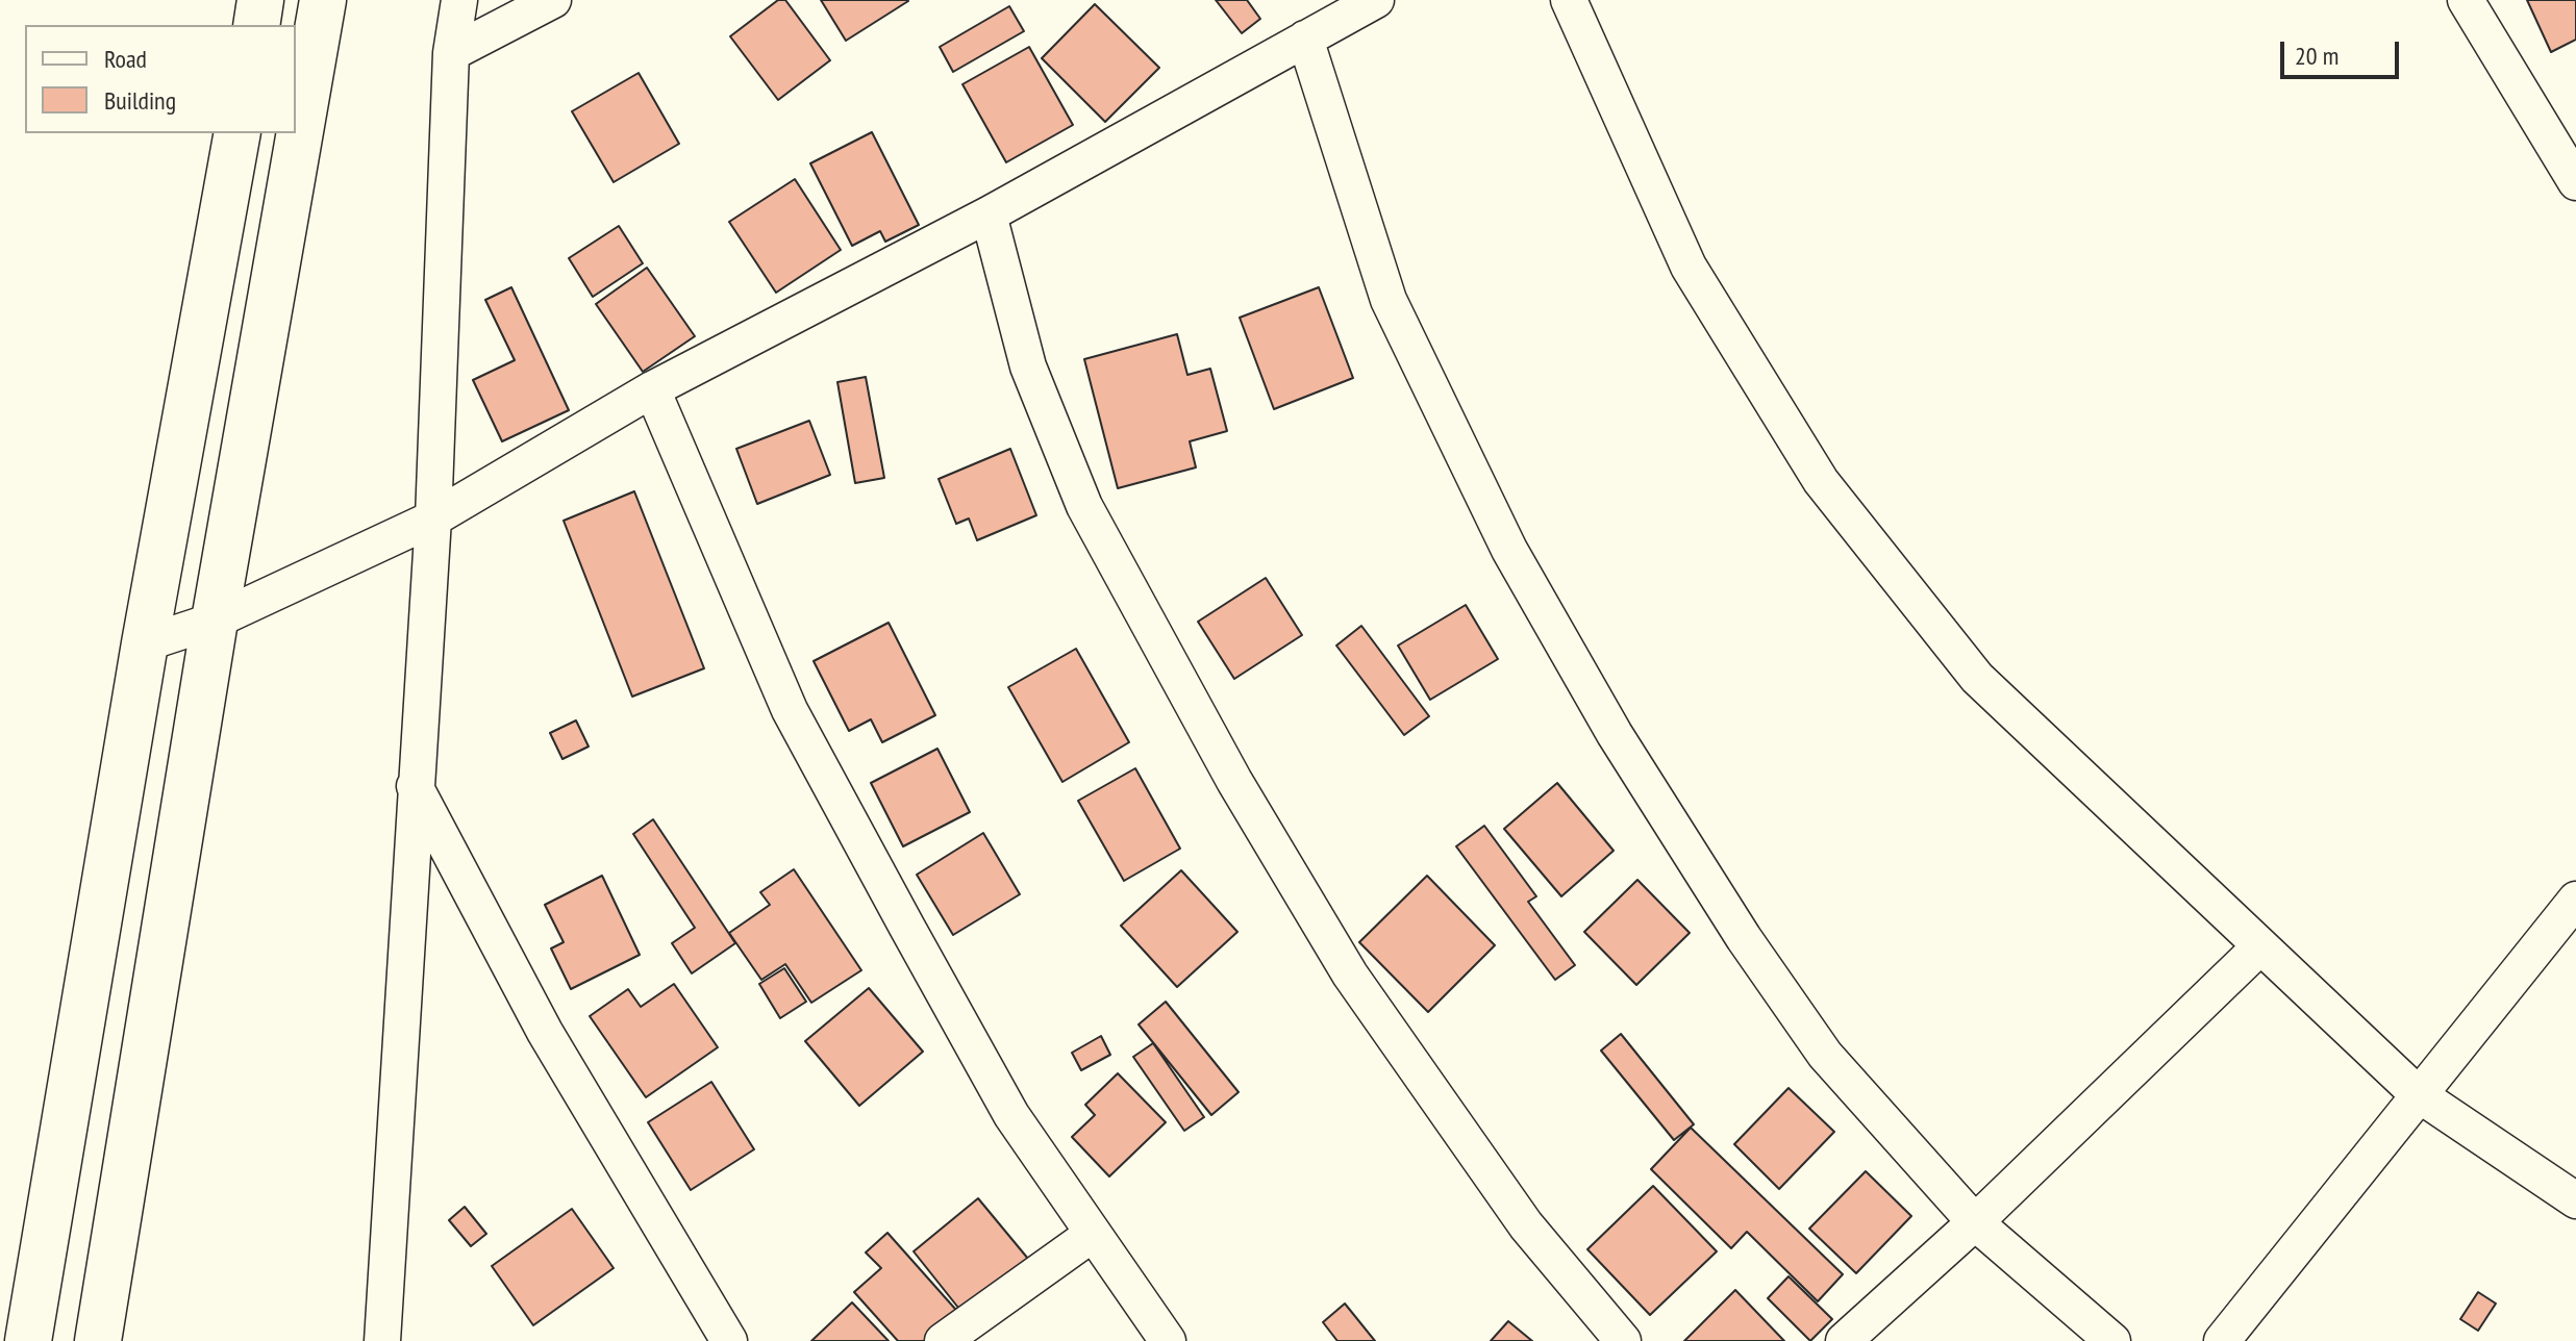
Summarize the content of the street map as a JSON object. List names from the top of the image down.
{
  "legend": ["Road", "Building"],
  "scale_bar": "20 m"
}
